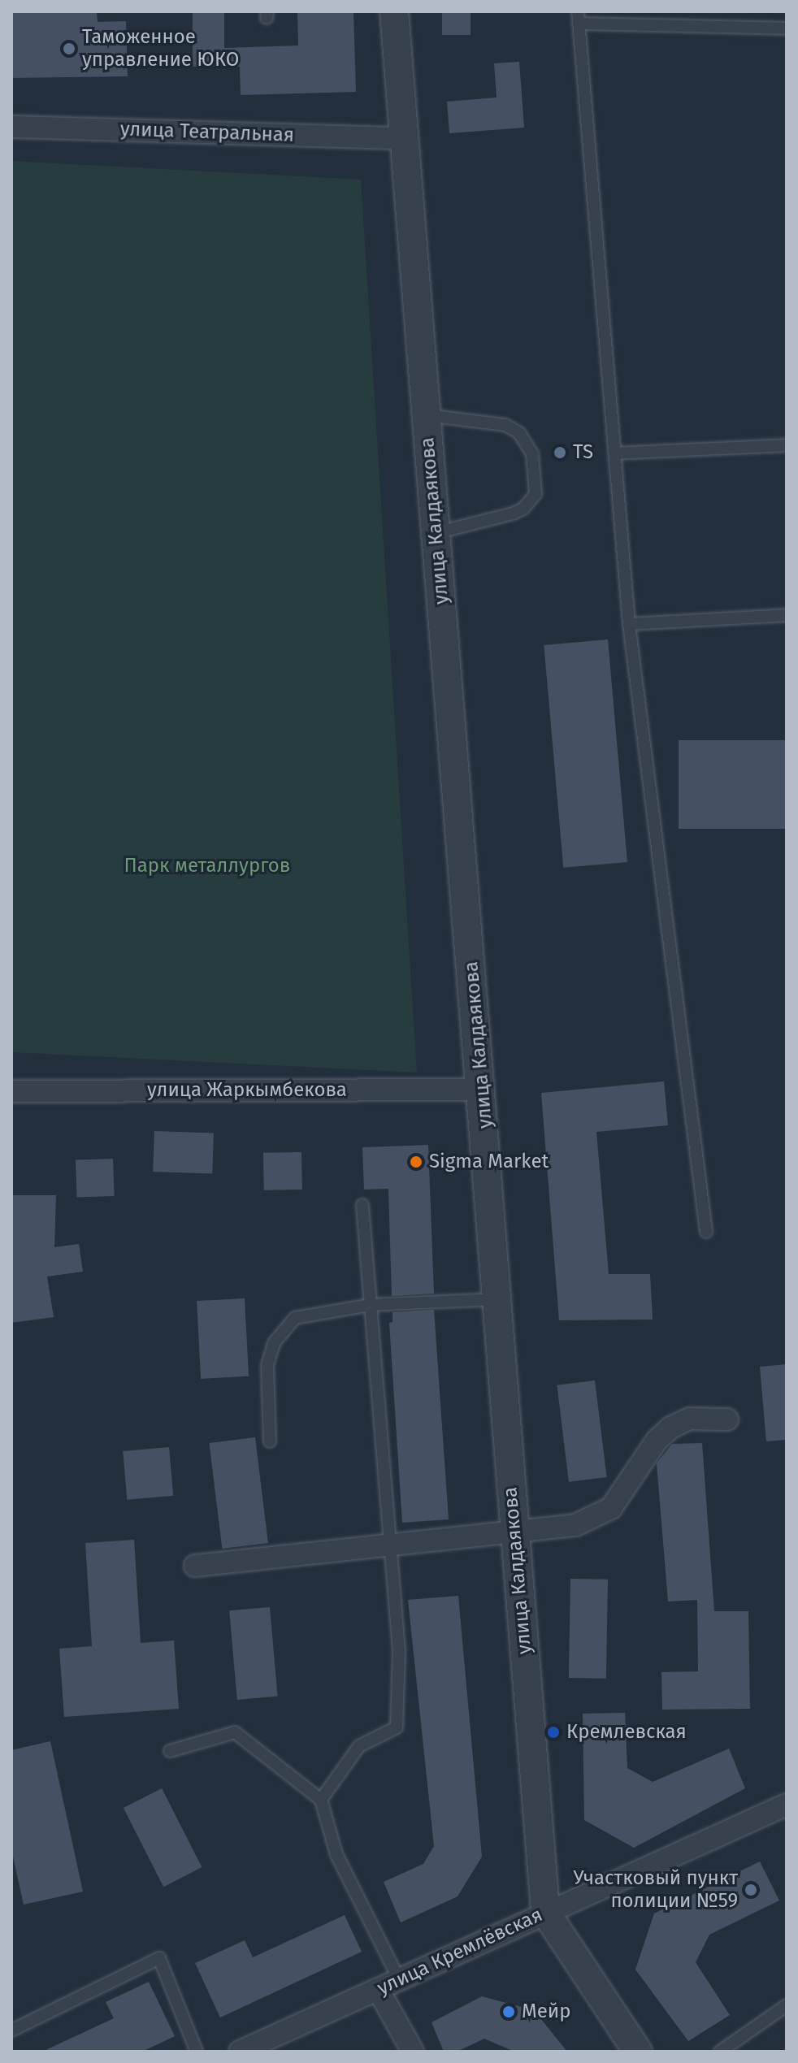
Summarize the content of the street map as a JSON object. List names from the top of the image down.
{
  "streets": {
    "street": [
      "улица Театральная",
      "улица Калдаякова",
      "улица Жаркымбекова",
      "улица Кремлёвская"
    ]
  },
  "crossings": [
    ["улица Театральная", "улица Калдаякова"],
    ["улица Калдаякова", "улица Жаркымбекова"],
    ["улица Калдаякова", "улица Кремлёвская"]
  ],
  "parks": ["Парк металлургов"],
  "places": [
    "Таможенное управление ЮКО",
    "TS",
    "Sigma Market",
    "Кремлевская",
    "Участковый пункт полиции №59",
    "Мейр"
  ]
}
